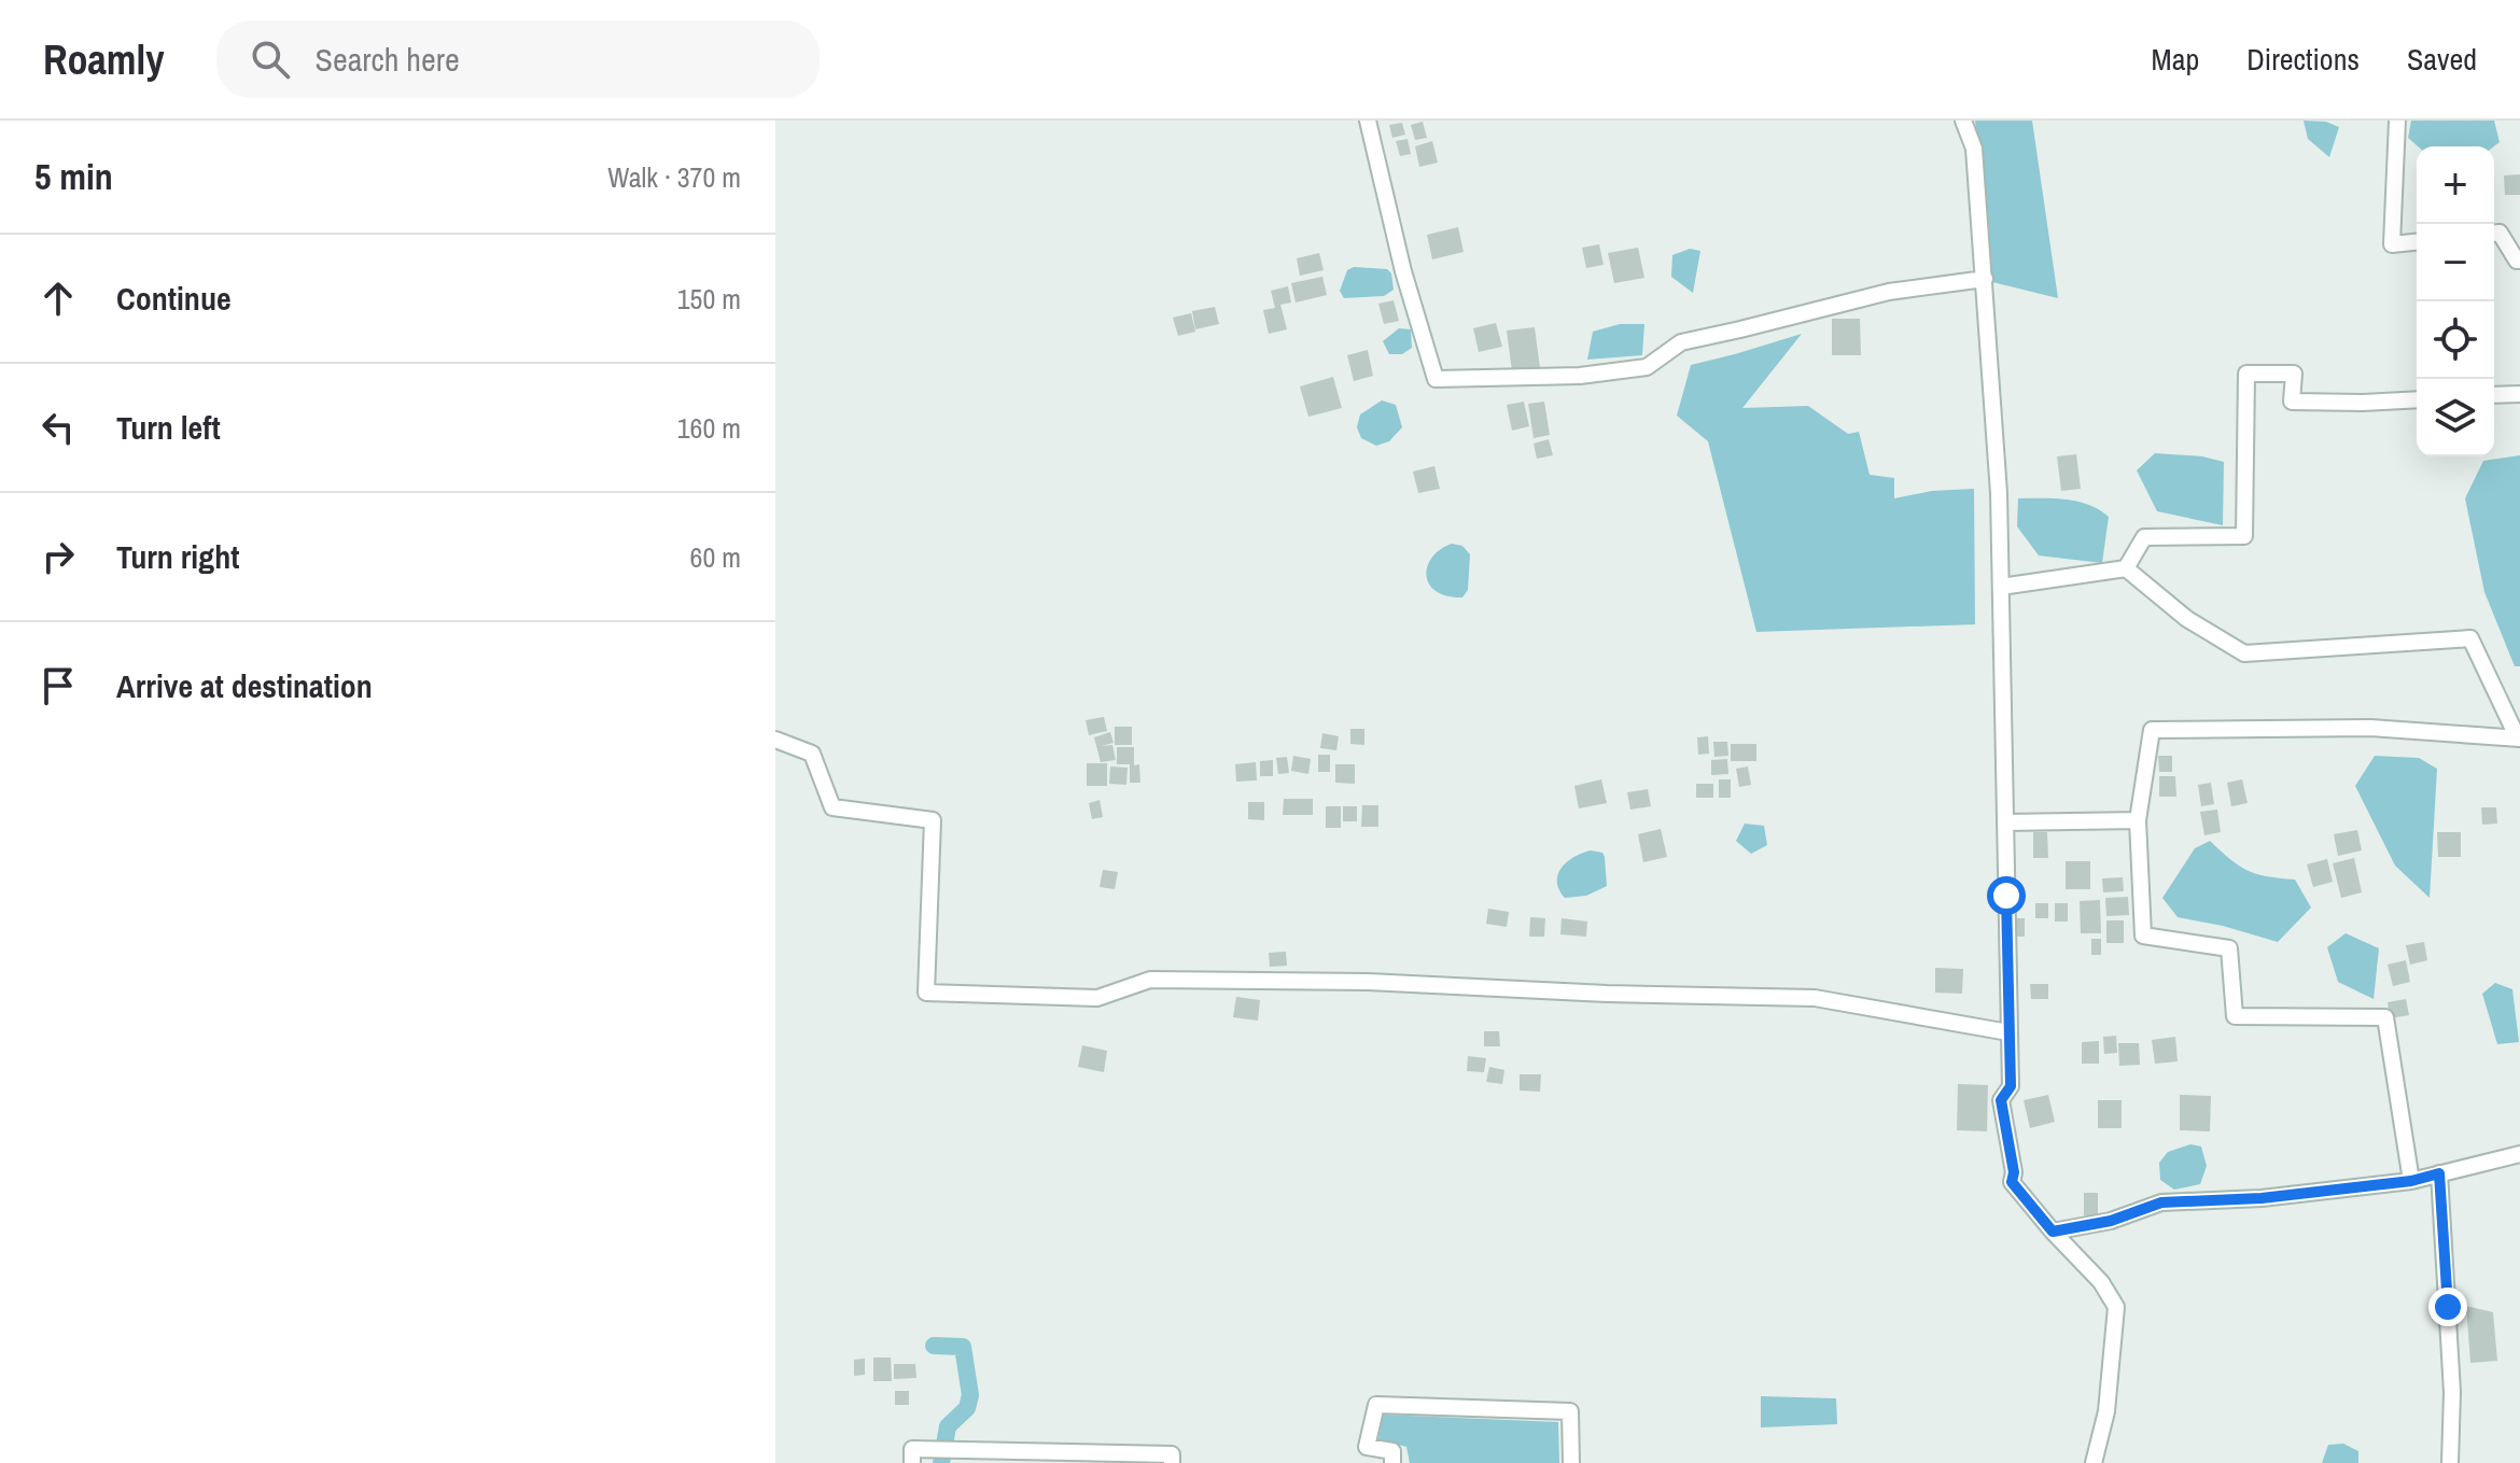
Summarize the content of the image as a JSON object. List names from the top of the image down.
{
  "page": {
    "header": "Roamly",
    "search": "Search here",
    "nav": ["Map", "Directions", "Saved"],
    "heading": ["5 min", "Walk · 370 m"],
    "map_buttons": ["+", "−"],
    "list": [
      ["Continue", "150 m"],
      ["Turn left", "160 m"],
      ["Turn right", "60 m"],
      "Arrive at destination"
    ]
  }
}
